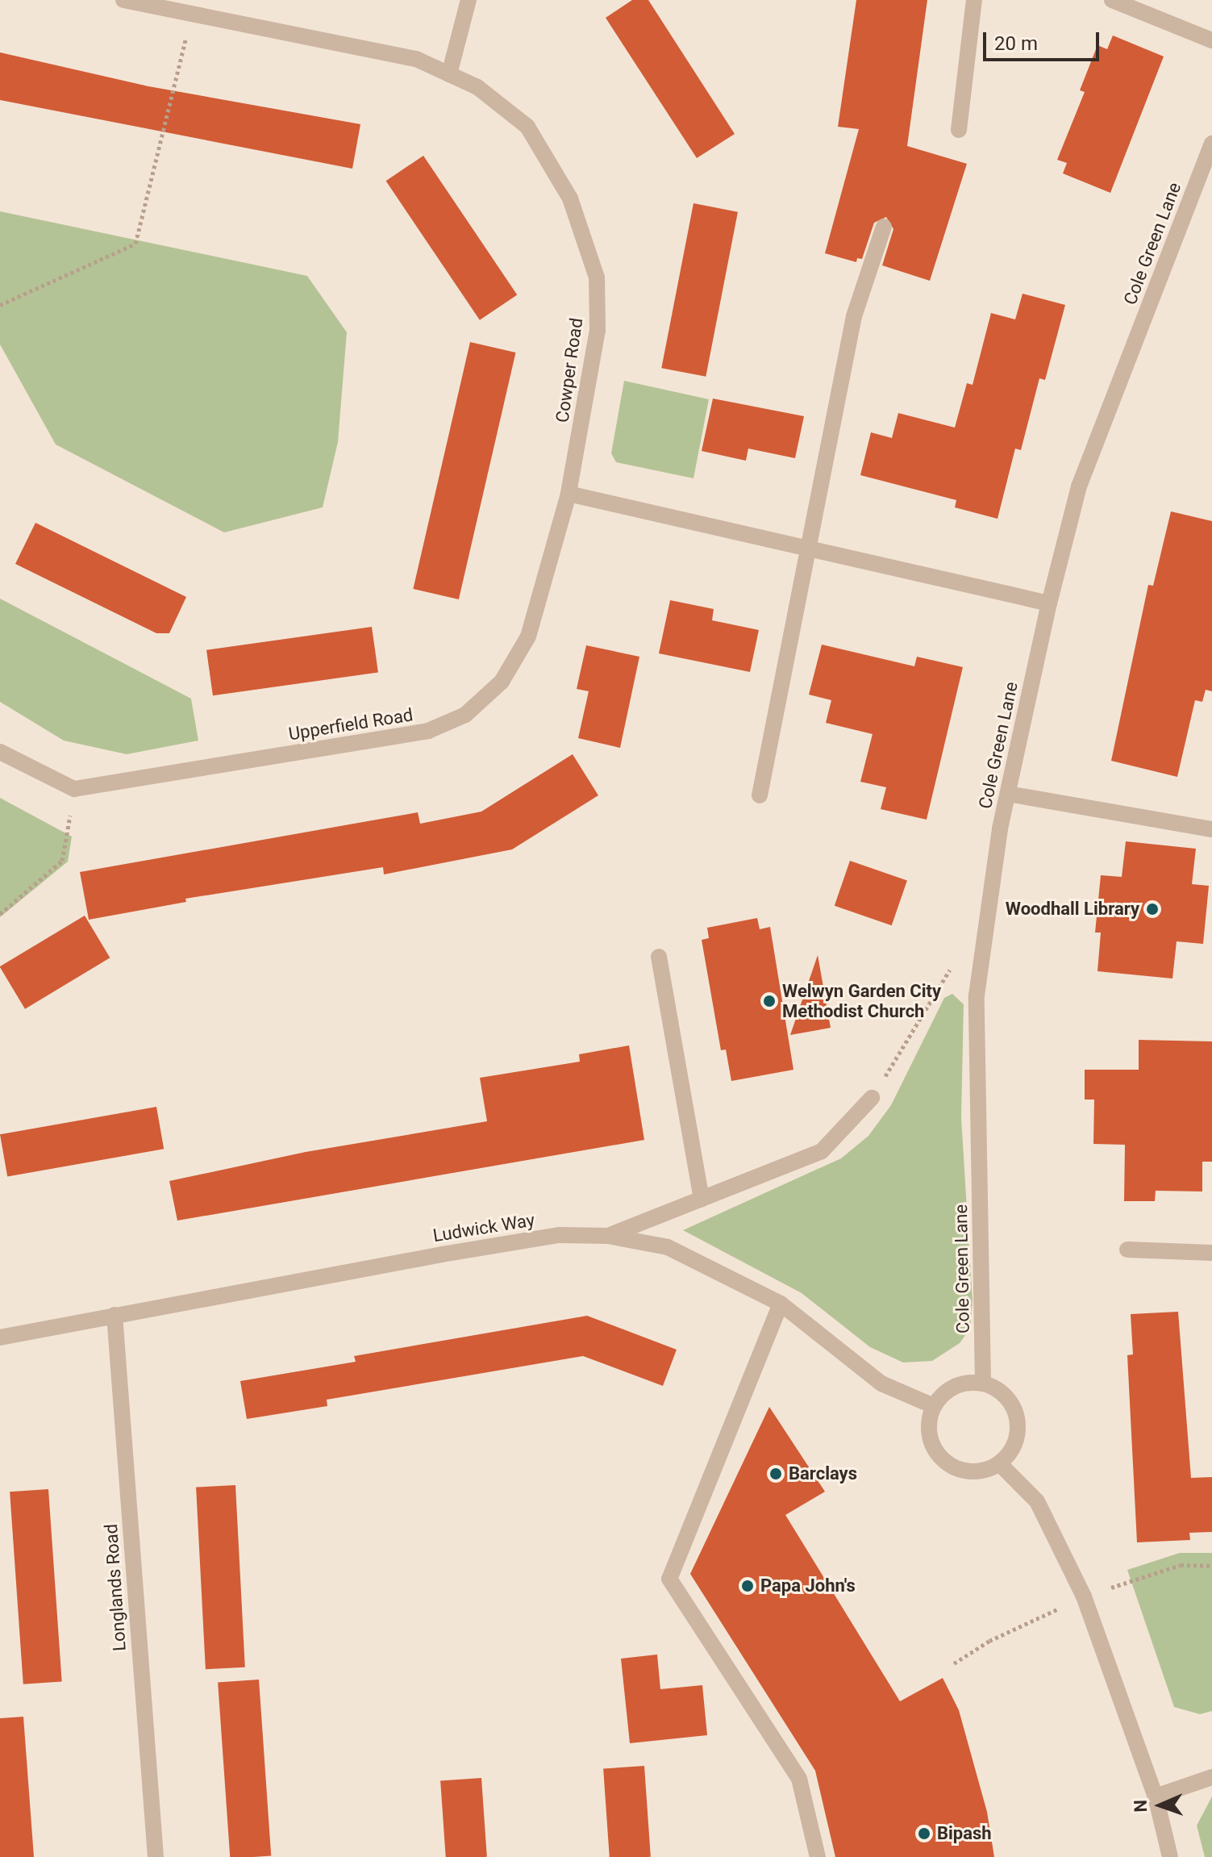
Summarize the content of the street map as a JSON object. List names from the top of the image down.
{
  "streets": {
    "street": [
      "Cole Green Lane",
      "Cowper Road",
      "Upperfield Road",
      "Ludwick Way",
      "Longlands Road"
    ]
  },
  "crossings": [
    ["Cole Green Lane", "Ludwick Way"],
    ["Cowper Road", "Upperfield Road"],
    ["Ludwick Way", "Longlands Road"]
  ],
  "places": [
    "Woodhall Library",
    "Welwyn Garden City Methodist Church",
    "Barclays",
    "Papa John's",
    "Bipash"
  ],
  "scale_bar": "20 m",
  "north": "left"
}
